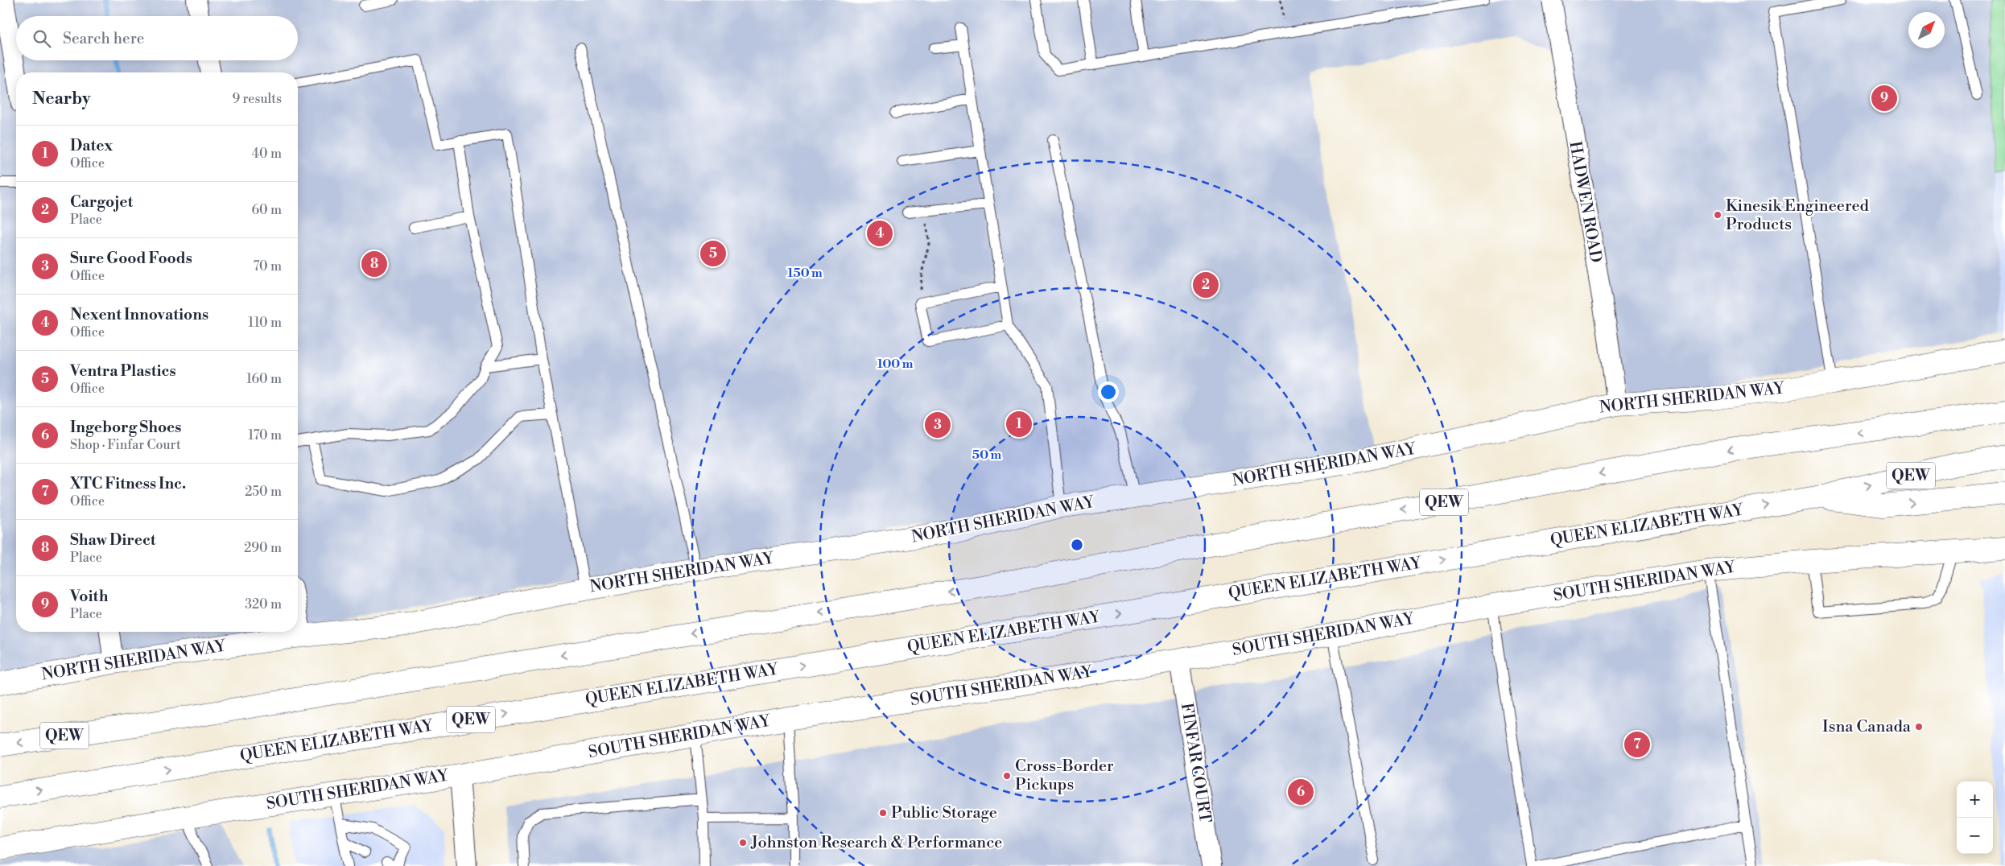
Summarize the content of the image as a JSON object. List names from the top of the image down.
{
  "streets": {
    "main road": [
      "NORTH SHERIDAN WAY",
      "QEW",
      "QUEEN ELIZABETH WAY",
      "SOUTH SHERIDAN WAY"
    ],
    "street": ["HADWEN ROAD", "FINFAR COURT"]
  },
  "crossings": [
    ["HADWEN ROAD", "NORTH SHERIDAN WAY"],
    ["SOUTH SHERIDAN WAY", "FINFAR COURT"]
  ],
  "places": [
    "Kinesik Engineered Products",
    "Isna Canada",
    "Cross-Border Pickups",
    "Public Storage",
    "Johnston Research & Performance"
  ],
  "north": "top right",
  "page": {
    "search": "Search here",
    "heading": ["Nearby", "9 results"],
    "pins": [
      "9",
      "4",
      "5",
      "8",
      "2",
      "1",
      "3",
      "7",
      "6"
    ],
    "list": [
      {
        "mark": "1",
        "name": "Datex",
        "note": "Office",
        "value": "40 m"
      },
      {
        "mark": "2",
        "name": "Cargojet",
        "note": "Place",
        "value": "60 m"
      },
      {
        "mark": "3",
        "name": "Sure Good Foods",
        "note": "Office",
        "value": "70 m"
      },
      {
        "mark": "4",
        "name": "Nexent Innovations",
        "note": "Office",
        "value": "110 m"
      },
      {
        "mark": "5",
        "name": "Ventra Plastics",
        "note": "Office",
        "value": "160 m"
      },
      {
        "mark": "6",
        "name": "Ingeborg Shoes",
        "note": "Shop · Finfar Court",
        "value": "170 m"
      },
      {
        "mark": "7",
        "name": "XTC Fitness Inc.",
        "note": "Office",
        "value": "250 m"
      },
      {
        "mark": "8",
        "name": "Shaw Direct",
        "note": "Place",
        "value": "290 m"
      },
      {
        "mark": "9",
        "name": "Voith",
        "note": "Place",
        "value": "320 m"
      }
    ],
    "map_buttons": ["+", "−"]
  },
  "rings": ["150 m", "100 m", "50 m"]
}
